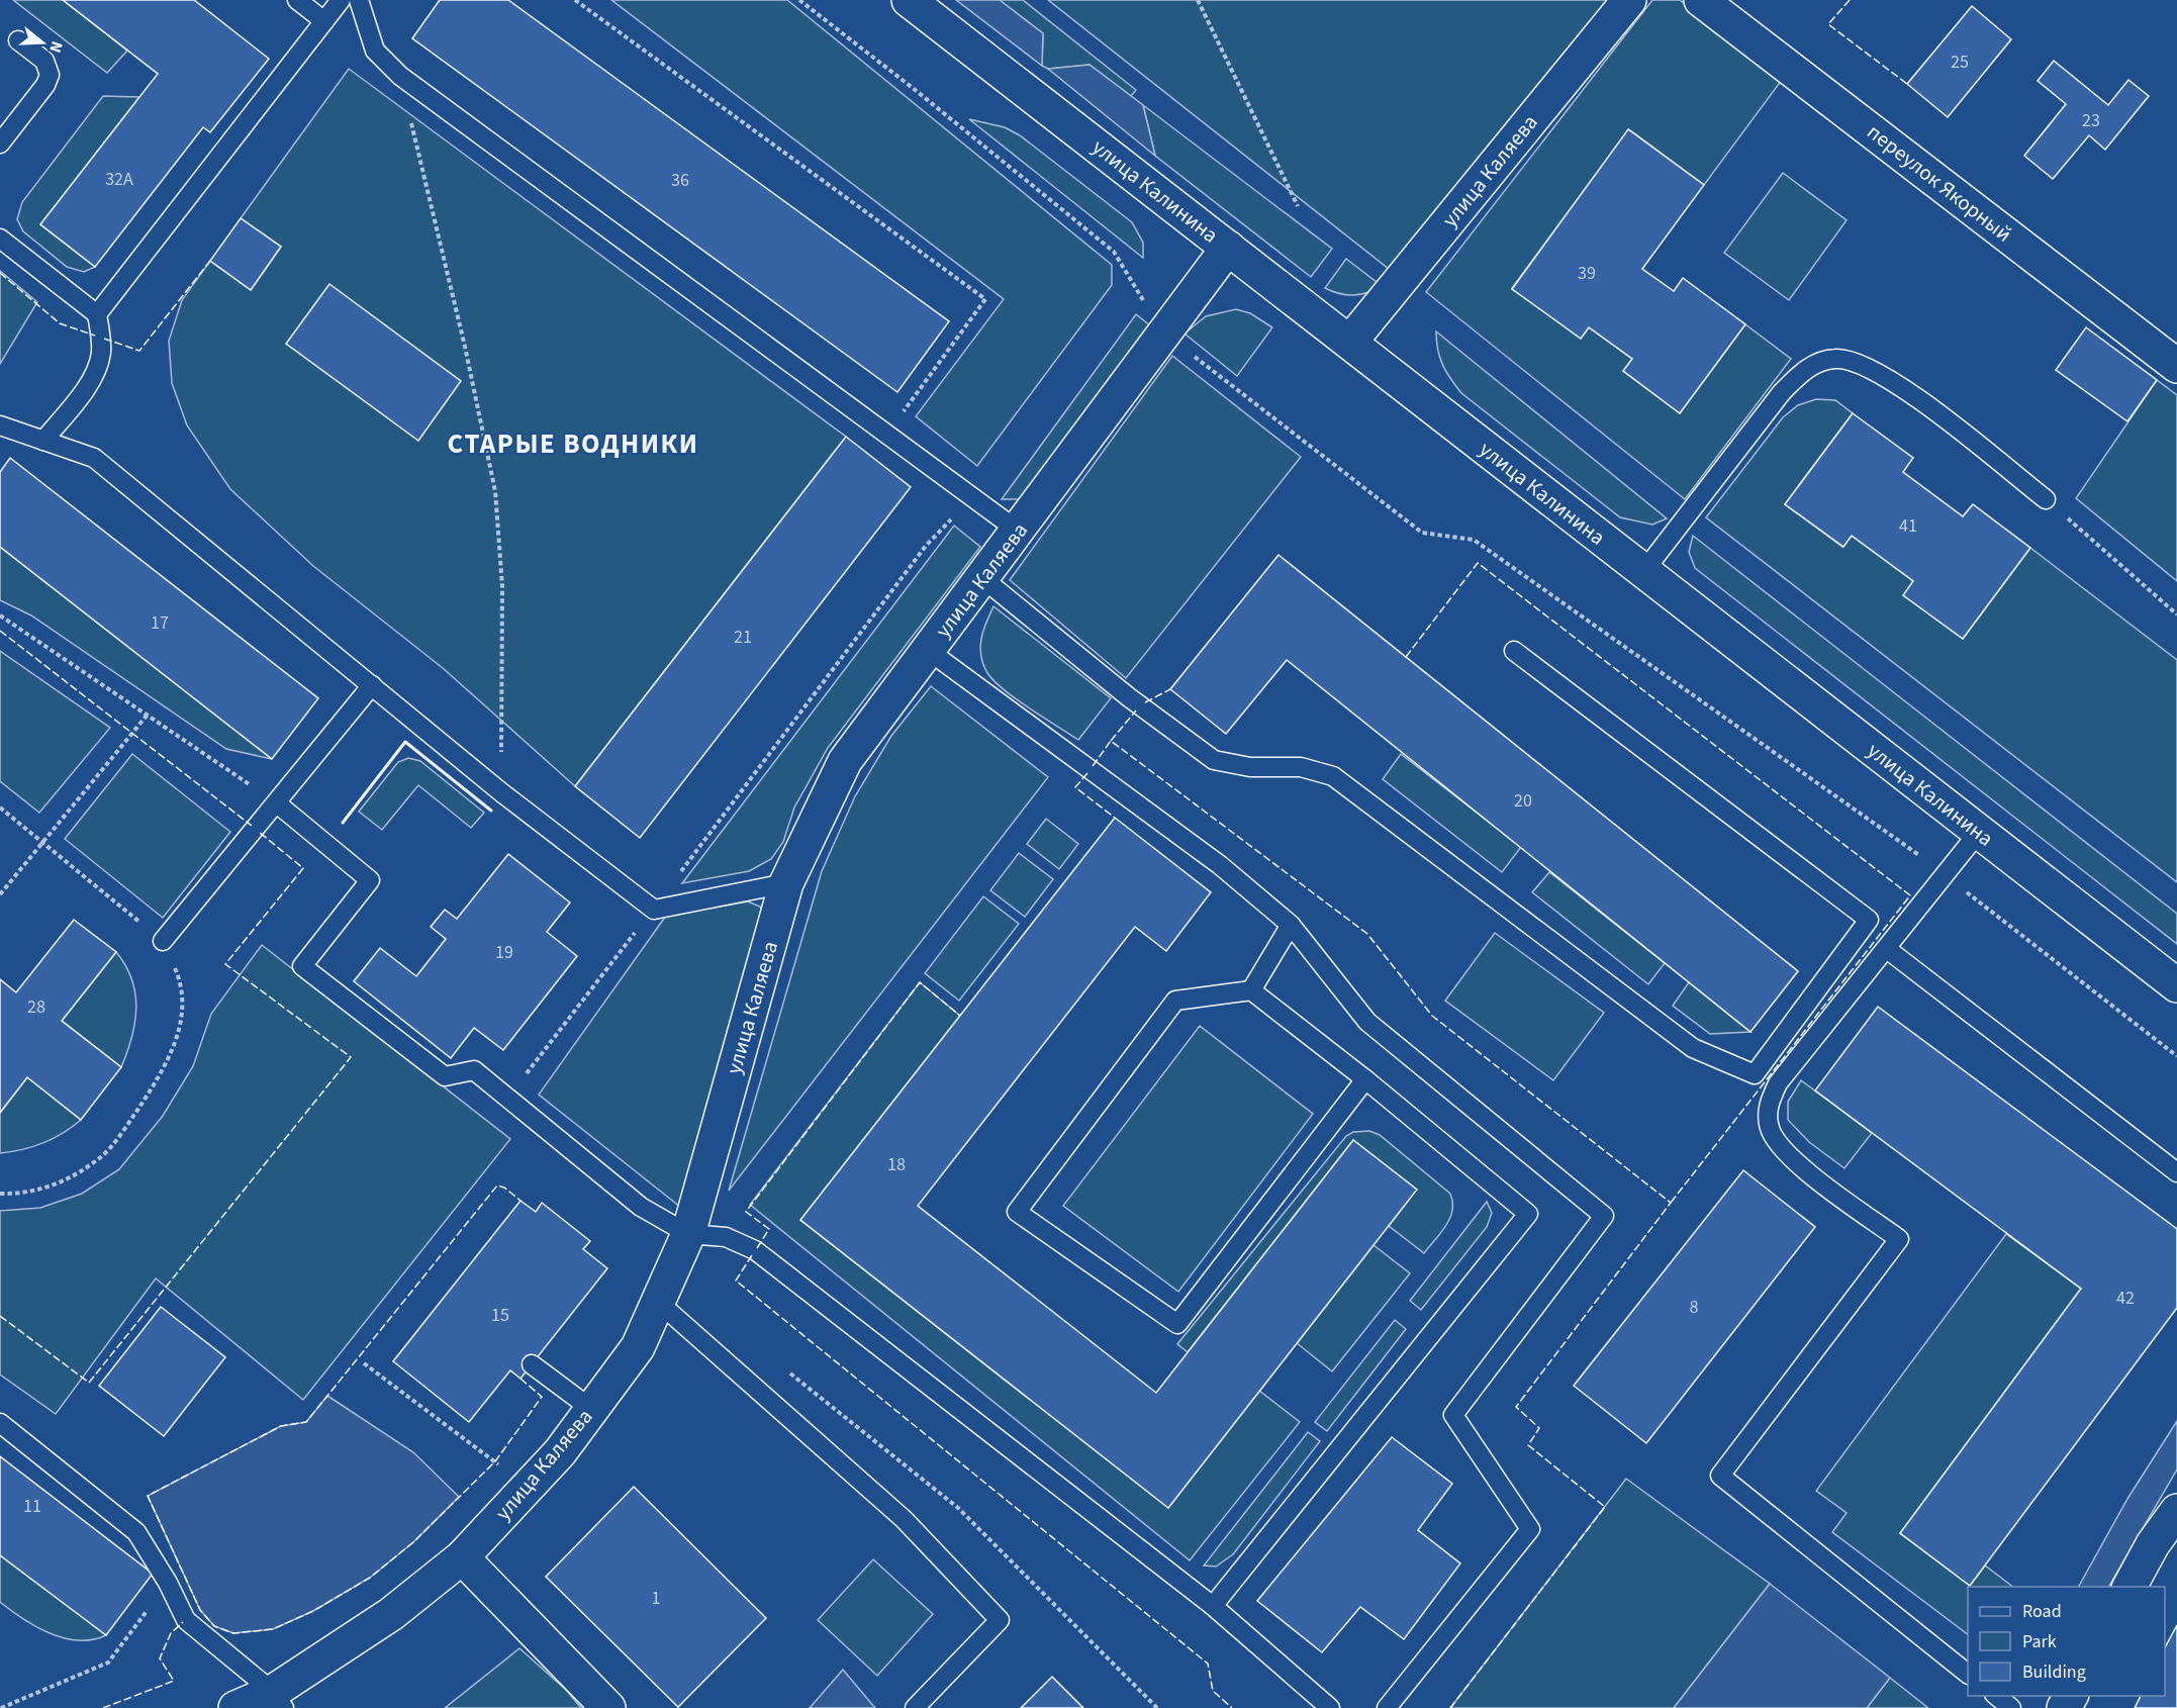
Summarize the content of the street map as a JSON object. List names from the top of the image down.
{
  "streets": {
    "street": ["улица Каляева", "переулок Якорный", "улица Калинина"]
  },
  "crossings": [
    ["улица Каляева", "улица Калинина"]
  ],
  "districts": ["СТАРЫЕ ВОДНИКИ"],
  "house_numbers": [
    "25",
    "23",
    "32А",
    "36",
    "39",
    "41",
    "17",
    "21",
    "20",
    "19",
    "28",
    "18",
    "42",
    "8",
    "15",
    "11",
    "1"
  ],
  "legend": ["Road", "Park", "Building"],
  "north": "right"
}
